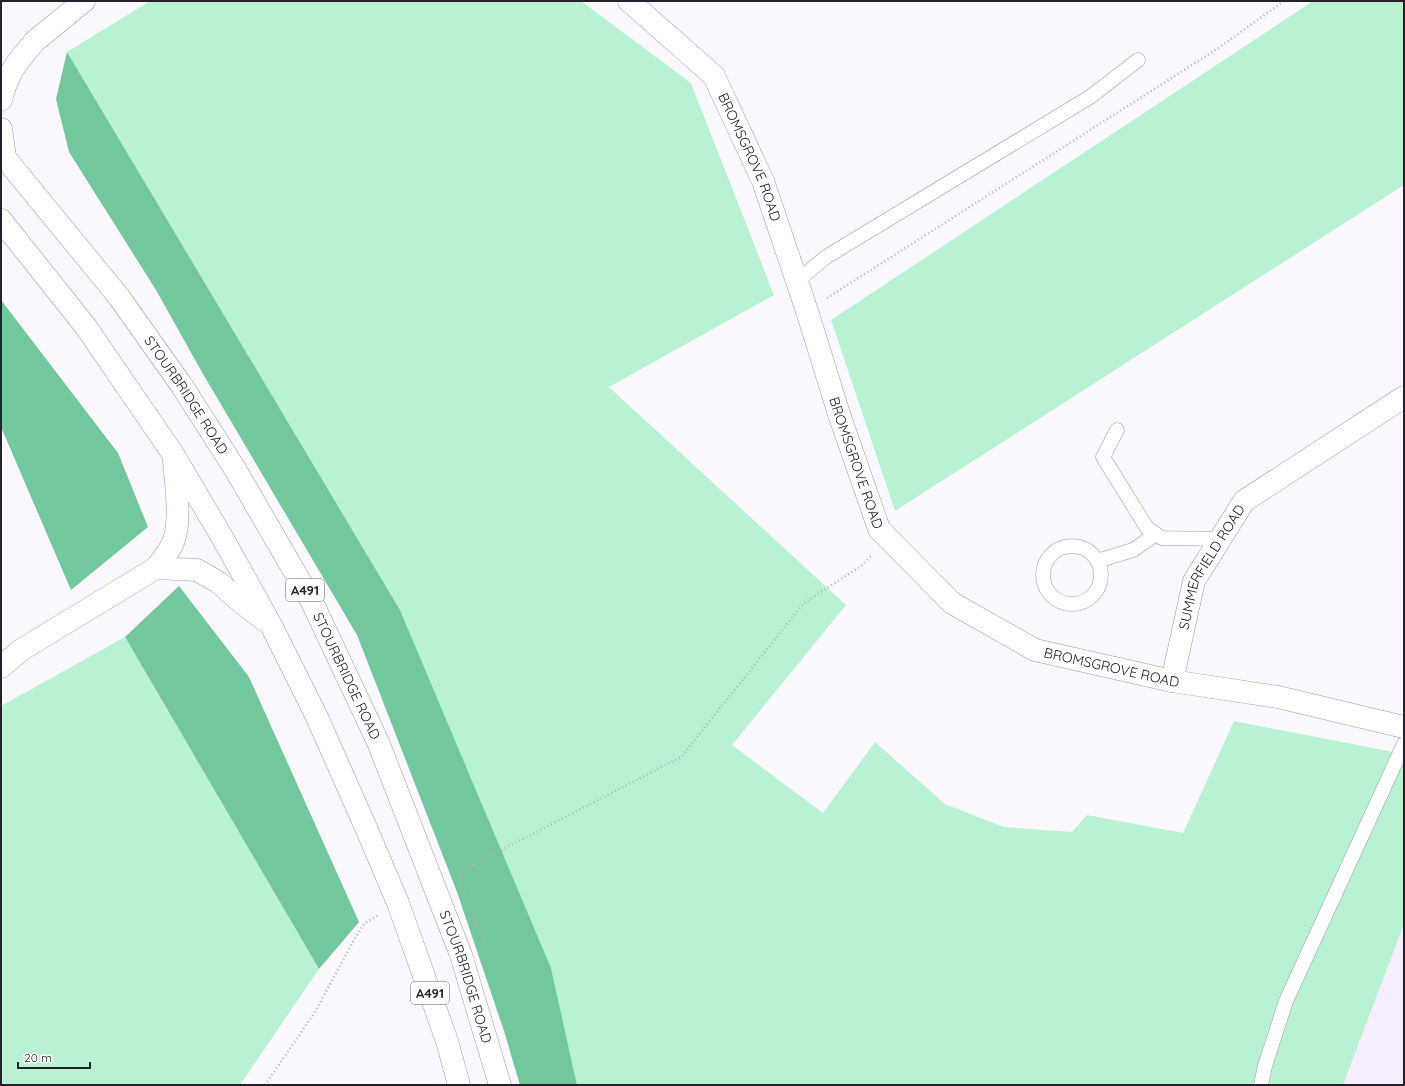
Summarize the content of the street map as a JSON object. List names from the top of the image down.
{
  "streets": {
    "main road": [
      "BROMSGROVE ROAD",
      "STOURBRIDGE ROAD",
      "SUMMERFIELD ROAD",
      "A491"
    ]
  },
  "crossings": [
    ["BROMSGROVE ROAD", "SUMMERFIELD ROAD"]
  ],
  "scale_bar": "20 m"
}
